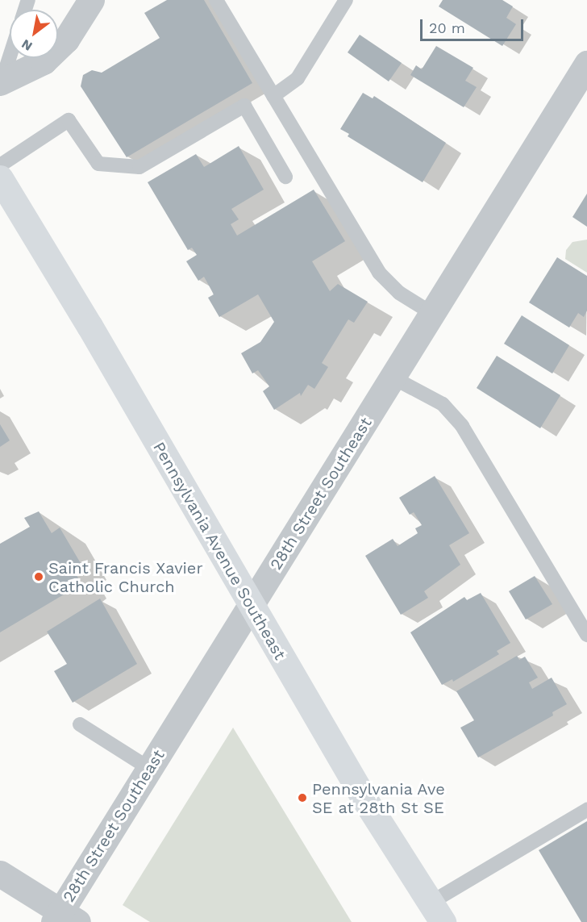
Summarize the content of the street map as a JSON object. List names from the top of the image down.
{
  "streets": {
    "highway": ["Pennsylvania Avenue Southeast"],
    "street": ["28th Street Southeast"]
  },
  "crossings": [
    ["28th Street Southeast", "Pennsylvania Avenue Southeast"]
  ],
  "places": ["Saint Francis Xavier Catholic Church", "Pennsylvania Ave SE at 28th St SE"],
  "scale_bar": "20 m",
  "north": "bottom left"
}
